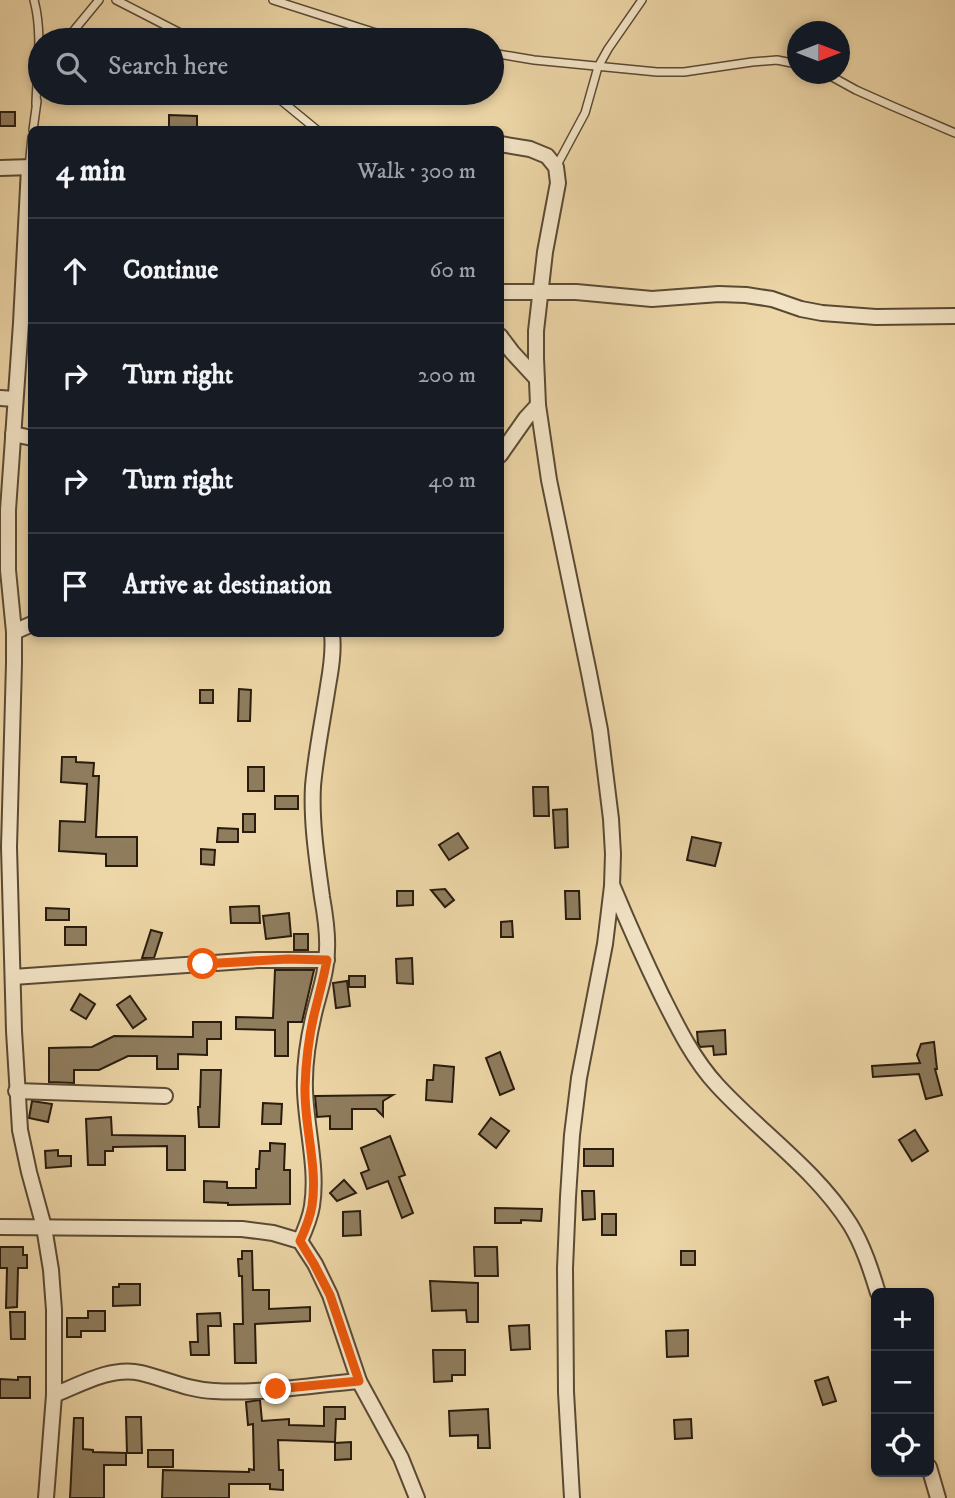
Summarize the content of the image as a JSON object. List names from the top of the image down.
{
  "north": "right",
  "page": {
    "search": "Search here",
    "heading": ["4 min", "Walk · 300 m"],
    "list": [
      ["Continue", "60 m"],
      ["Turn right", "200 m"],
      ["Turn right", "40 m"],
      "Arrive at destination"
    ],
    "map_buttons": ["+", "−"]
  }
}
